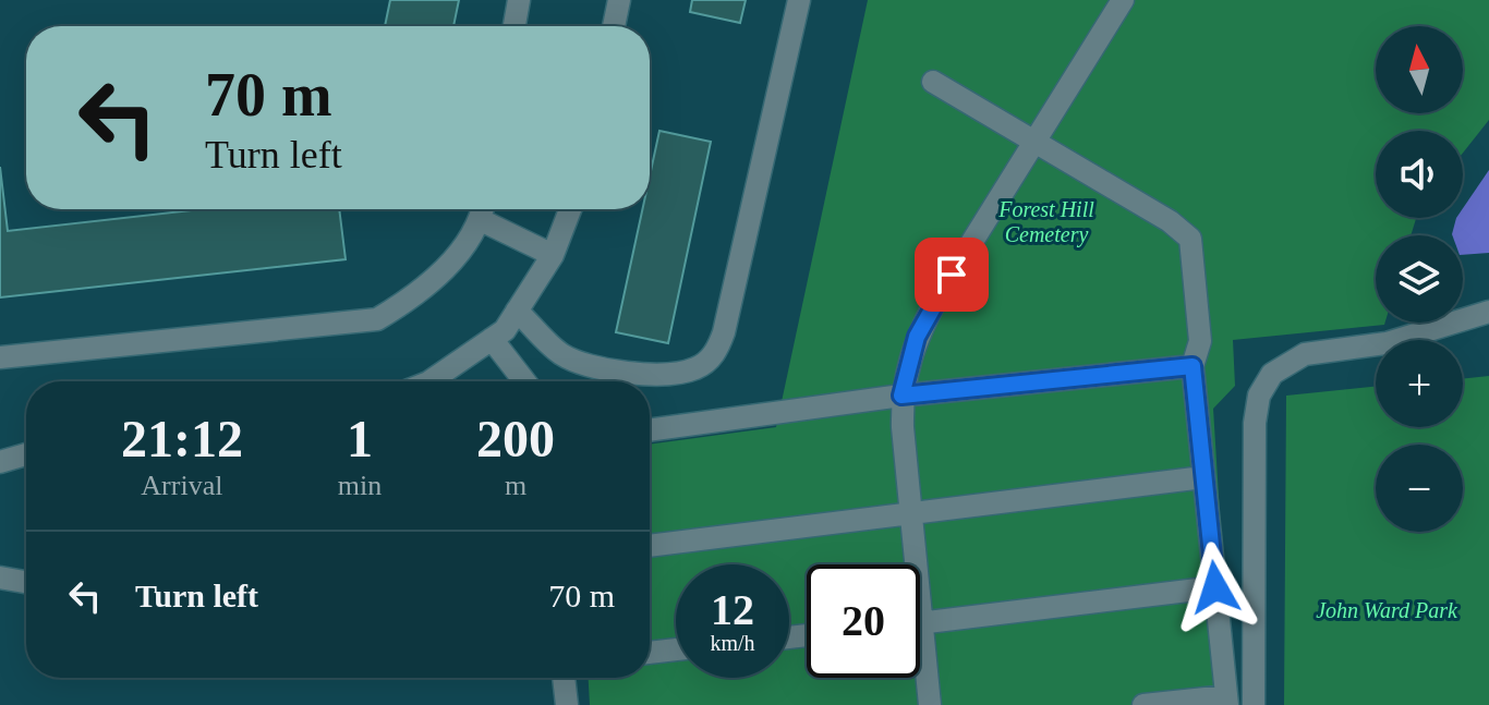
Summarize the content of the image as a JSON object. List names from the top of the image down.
{
  "parks": ["Forest Hill Cemetery", "John Ward Park"],
  "north": "top",
  "page": {
    "map_buttons": ["+", "−"],
    "turn": ["70 m", "Turn left"],
    "eta": [
      "21:12",
      "Arrival",
      "1",
      "min",
      "200",
      "m"
    ],
    "list": [
      {
        "name": "Turn left",
        "value": "70 m"
      }
    ],
    "speed": "12 km/h",
    "limit": "20"
  }
}
